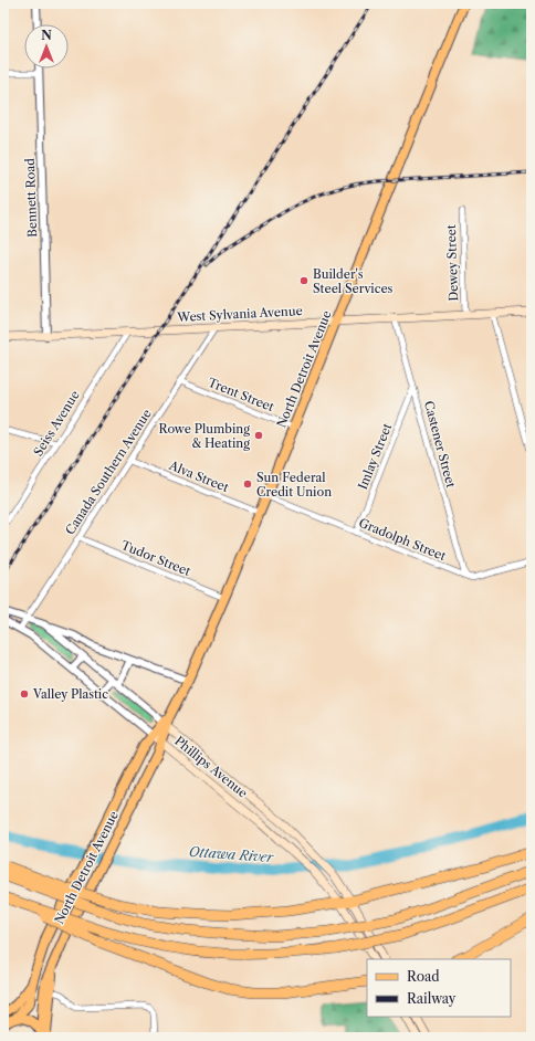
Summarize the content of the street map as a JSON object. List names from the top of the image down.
{
  "streets": {
    "main road": ["West Sylvania Avenue", "North Detroit Avenue", "Phillips Avenue"],
    "street": [
      "Bennett Road",
      "Dewey Street",
      "Trent Street",
      "Seiss Avenue",
      "Castener Street",
      "Imlay Street",
      "Canada Southern Avenue",
      "Alva Street",
      "Gradolph Street",
      "Tudor Street"
    ]
  },
  "crossings": [
    ["Bennett Road", "West Sylvania Avenue"],
    ["Dewey Street", "West Sylvania Avenue"],
    ["West Sylvania Avenue", "North Detroit Avenue"],
    ["West Sylvania Avenue", "Seiss Avenue"],
    ["West Sylvania Avenue", "Castener Street"],
    ["West Sylvania Avenue", "Canada Southern Avenue"],
    ["North Detroit Avenue", "Trent Street"],
    ["North Detroit Avenue", "Alva Street"],
    ["North Detroit Avenue", "Gradolph Street"],
    ["North Detroit Avenue", "Tudor Street"],
    ["North Detroit Avenue", "Phillips Avenue"],
    ["Trent Street", "Canada Southern Avenue"],
    ["Castener Street", "Imlay Street"],
    ["Castener Street", "Gradolph Street"],
    ["Imlay Street", "Gradolph Street"],
    ["Canada Southern Avenue", "Alva Street"],
    ["Canada Southern Avenue", "Tudor Street"],
    ["Canada Southern Avenue", "Phillips Avenue"]
  ],
  "water": ["Ottawa River"],
  "places": [
    "Builder's Steel Services",
    "Rowe Plumbing & Heating",
    "Sun Federal Credit Union",
    "Valley Plastic"
  ],
  "legend": ["Road", "Railway"],
  "north": "top"
}
